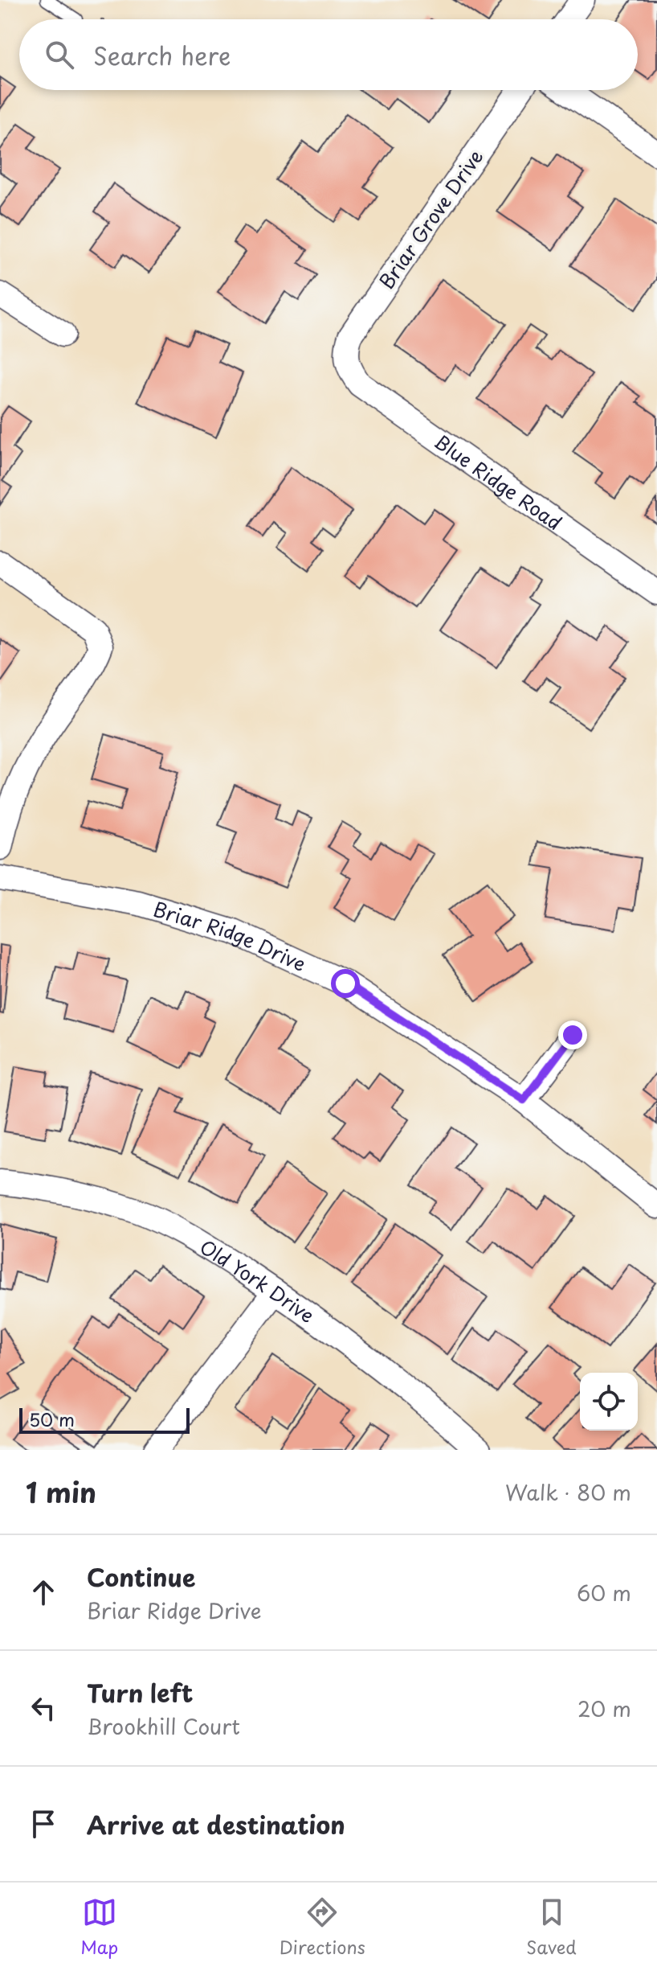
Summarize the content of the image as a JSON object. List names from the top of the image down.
{
  "streets": {
    "street": [
      "Briar Grove Drive",
      "Blue Ridge Road",
      "Briar Ridge Drive",
      "Old York Drive"
    ]
  },
  "crossings": [
    ["Briar Grove Drive", "Blue Ridge Road"]
  ],
  "scale_bar": "50 m",
  "page": {
    "search": "Search here",
    "scale": "50 m",
    "heading": ["1 min", "Walk · 80 m"],
    "list": [
      ["Continue", "Briar Ridge Drive", "60 m"],
      ["Turn left", "Brookhill Court", "20 m"],
      "Arrive at destination"
    ],
    "nav": ["Map", "Directions", "Saved"]
  }
}
